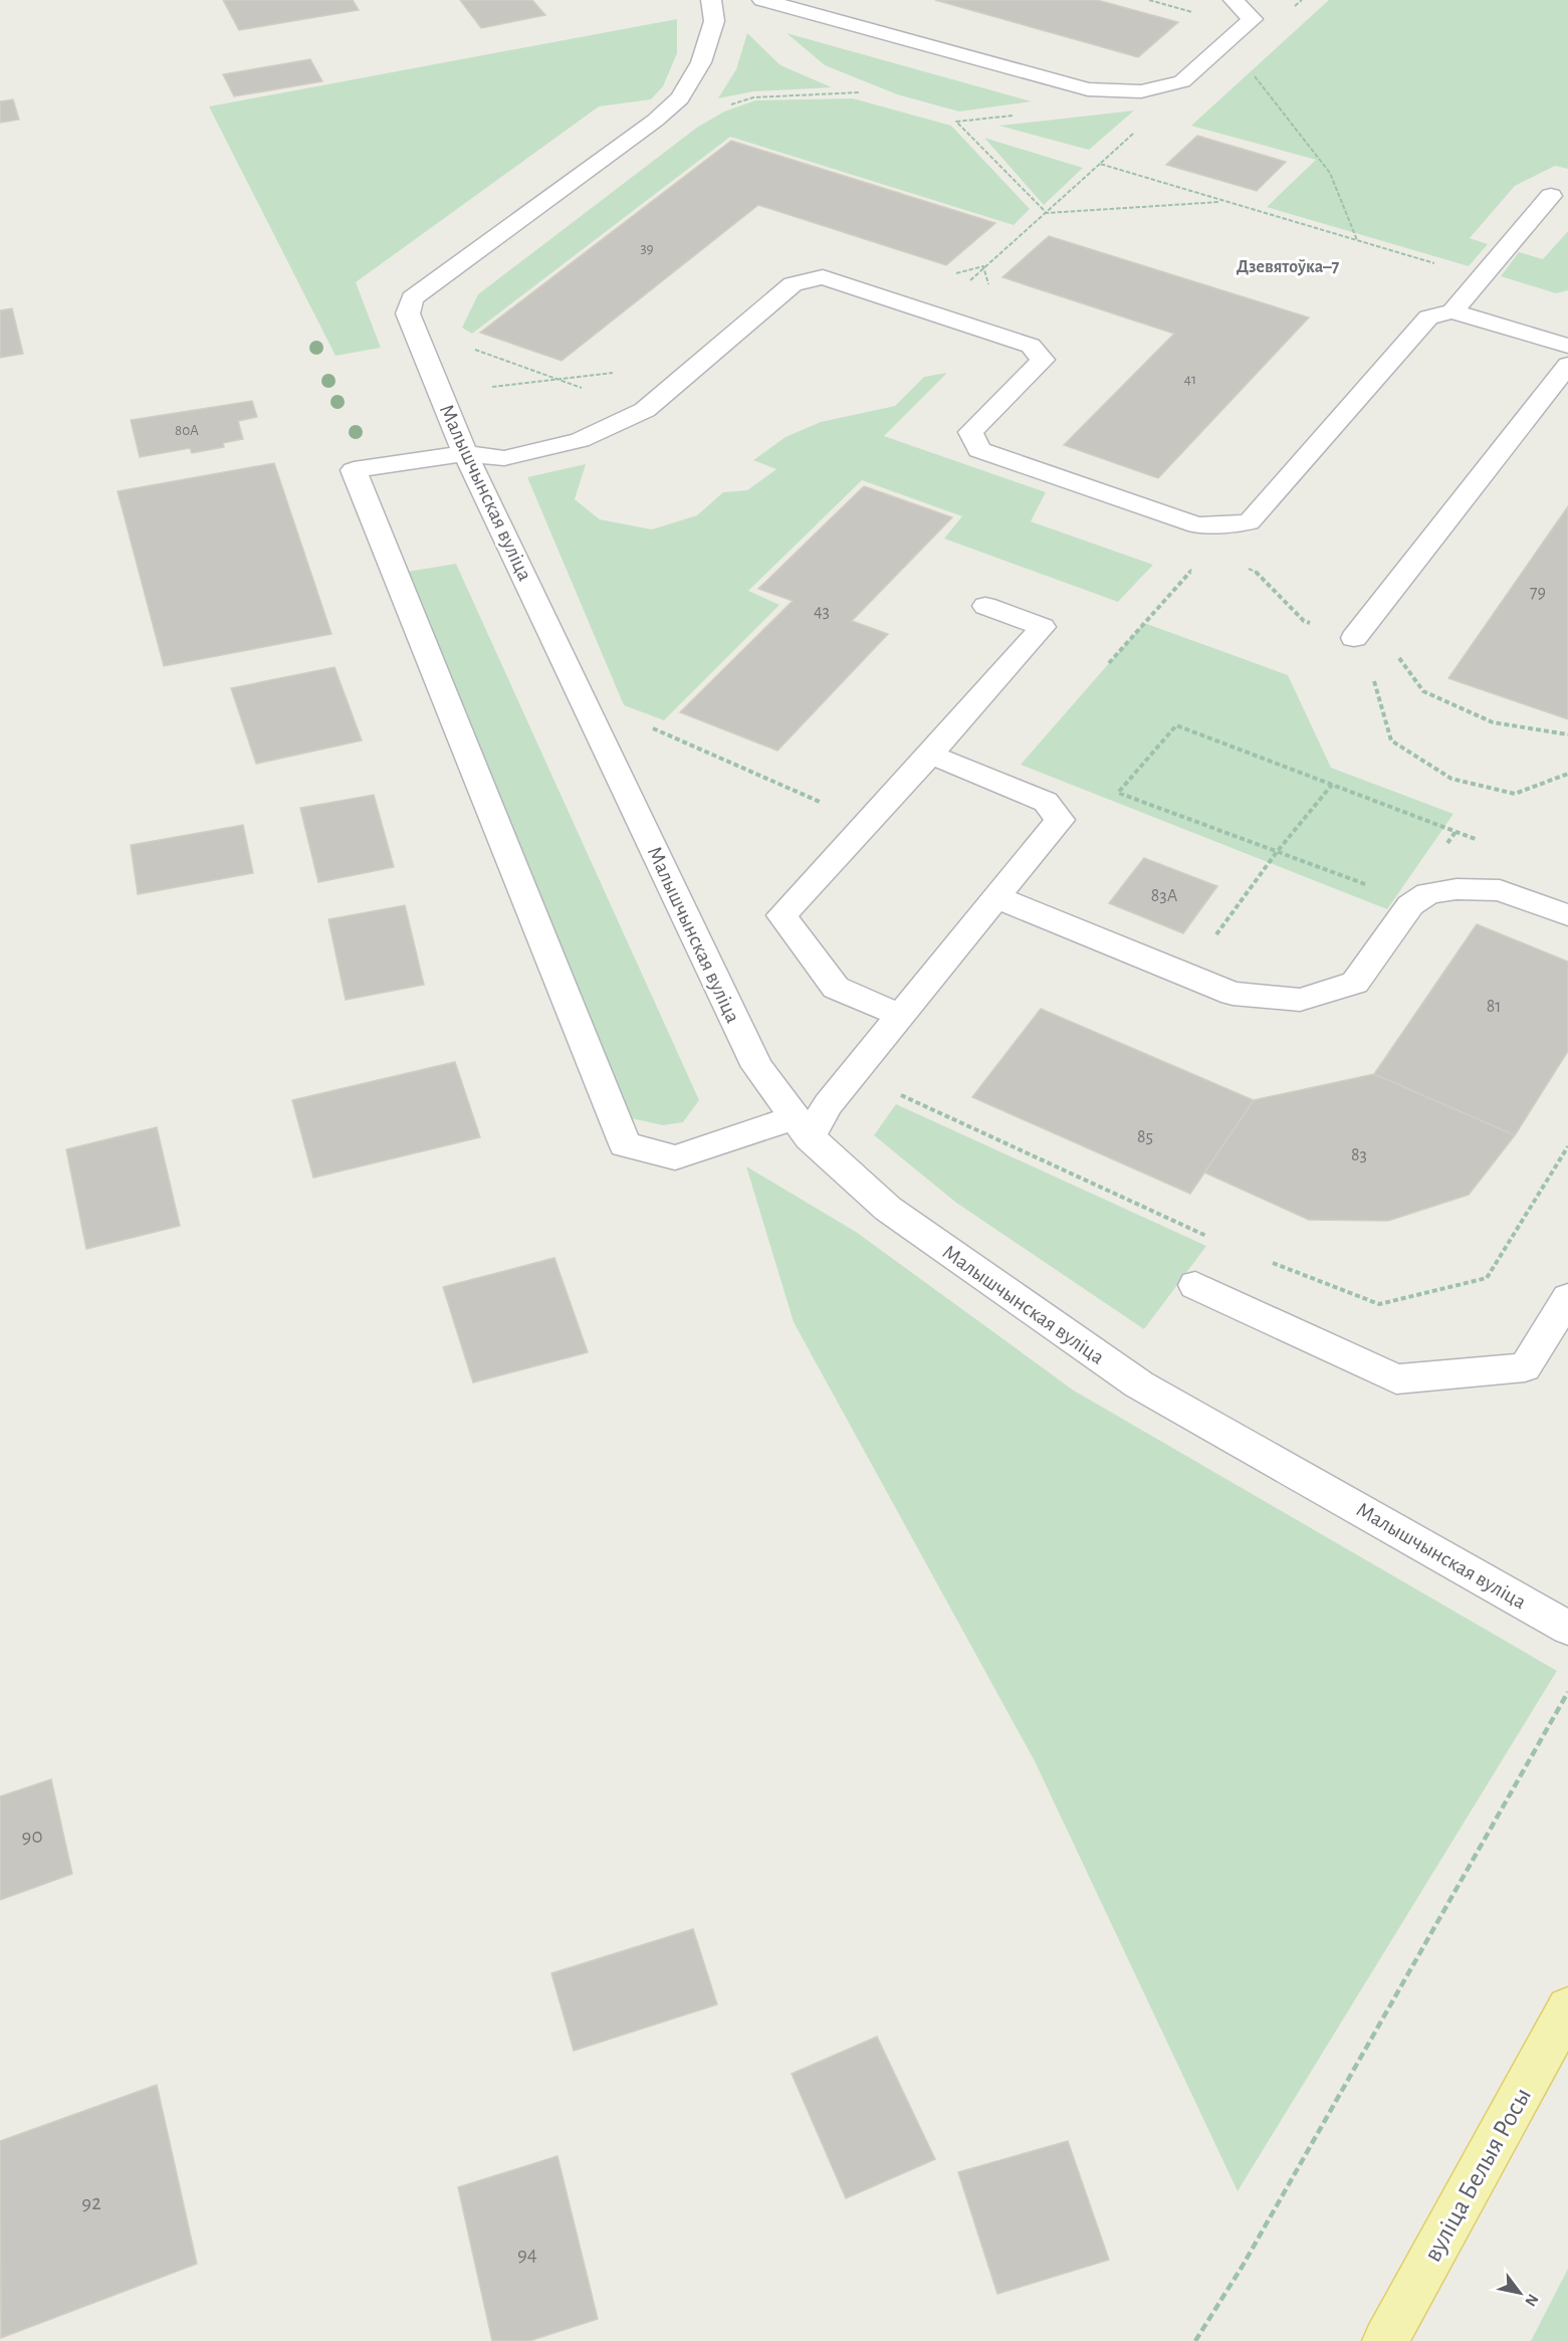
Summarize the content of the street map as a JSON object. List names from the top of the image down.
{
  "streets": {
    "main road": ["вуліца Белыя Росы"],
    "street": ["Малышчынская вуліца"]
  },
  "districts": ["Дзевятоўка–7"],
  "house_numbers": [
    "39",
    "41",
    "80А",
    "79",
    "43",
    "83А",
    "81",
    "85",
    "83",
    "90",
    "92",
    "94"
  ],
  "north": "bottom right"
}
